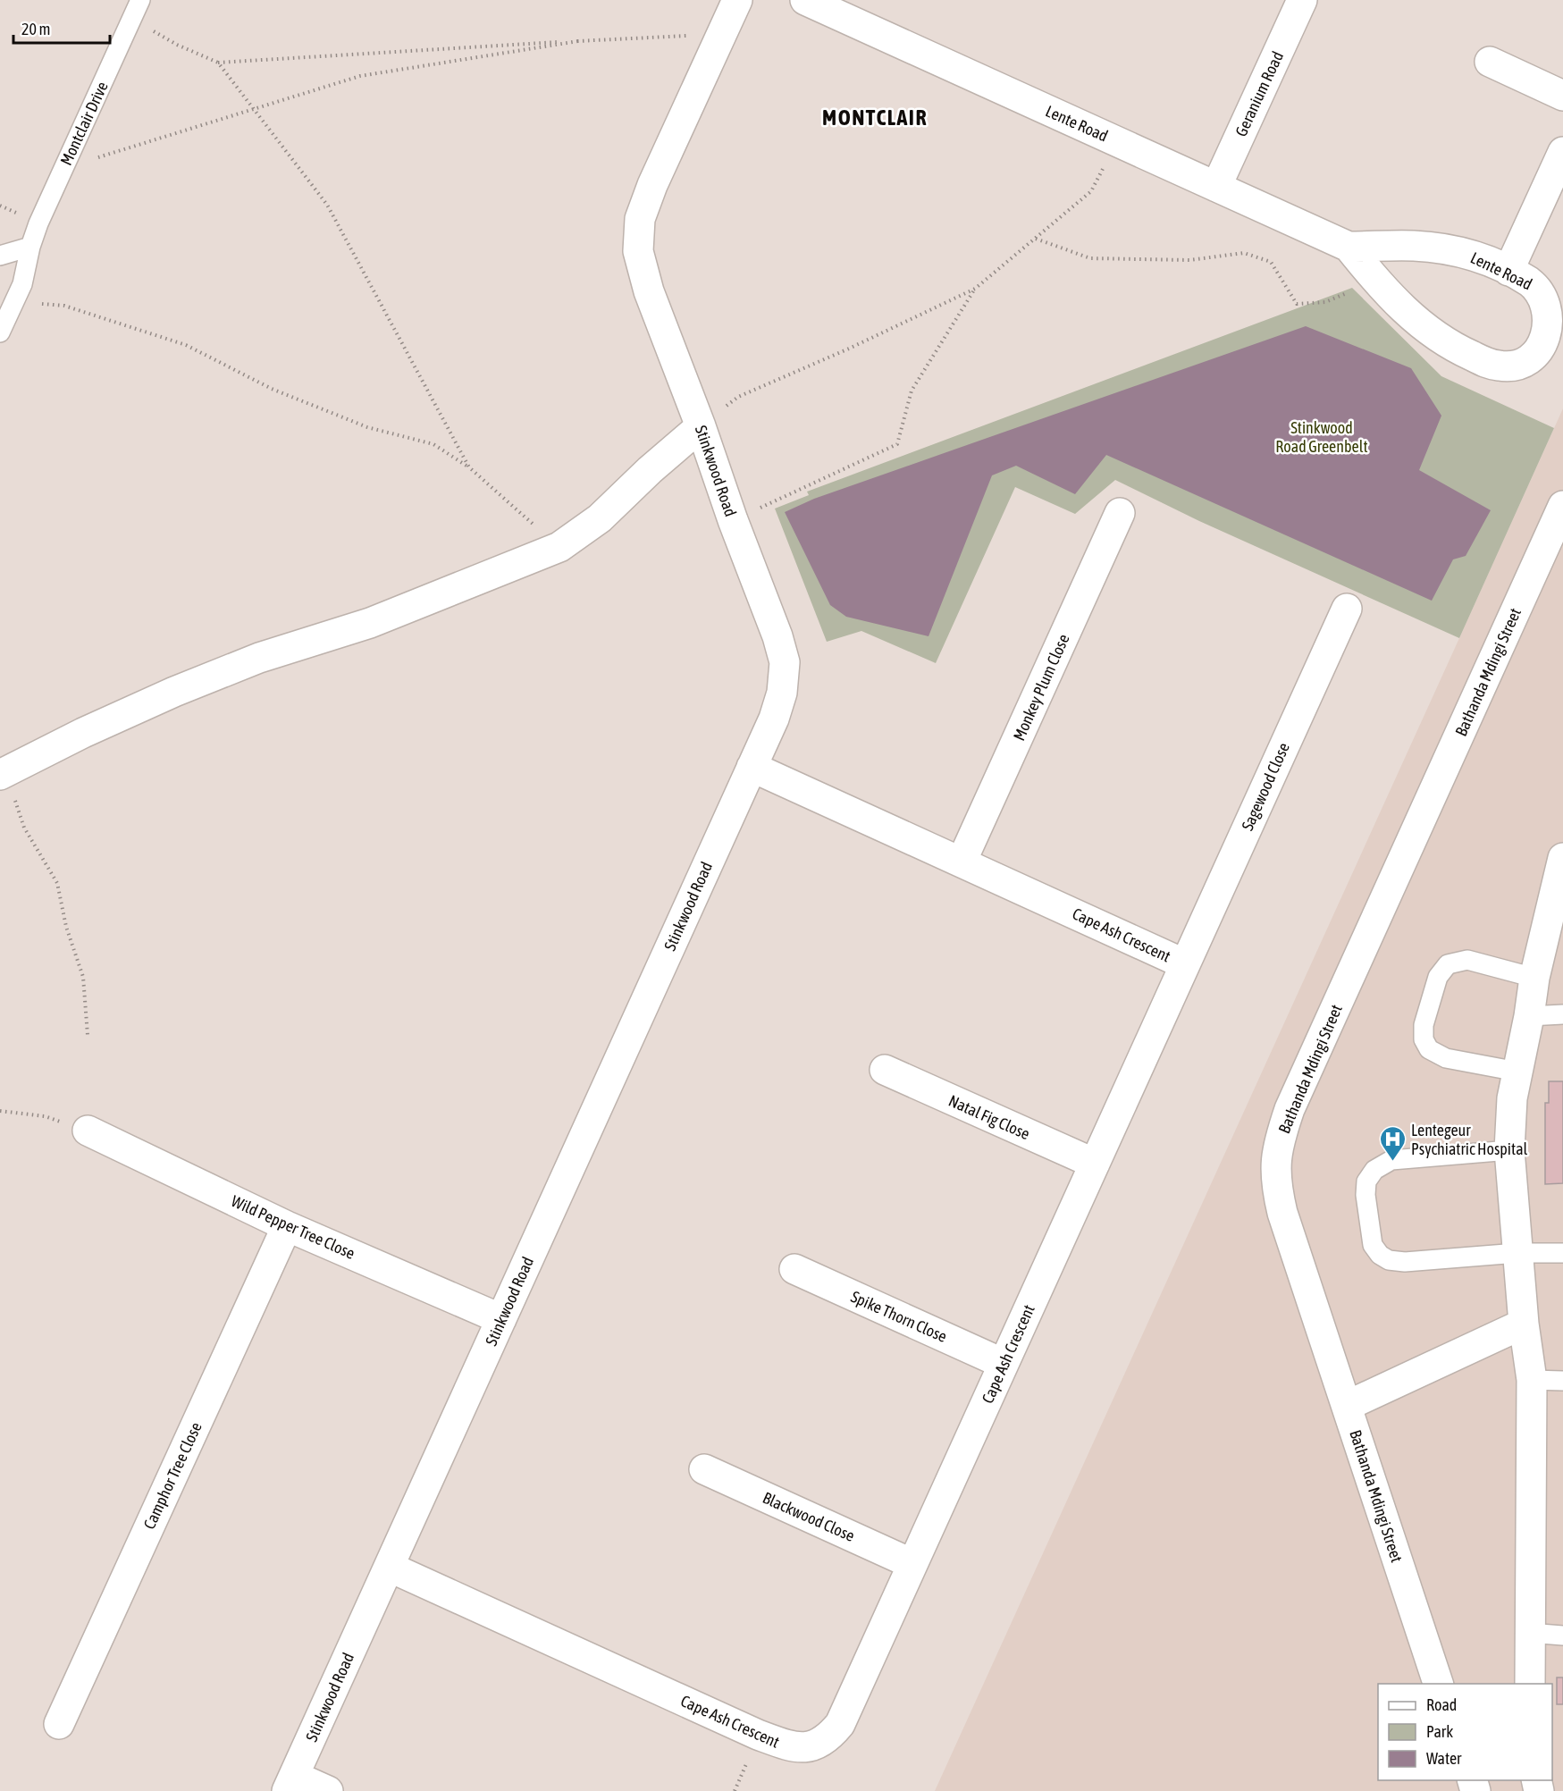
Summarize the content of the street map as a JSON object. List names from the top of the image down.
{
  "streets": {
    "street": [
      "Geranium Road",
      "Lente Road",
      "Stinkwood Road",
      "Bathanda Mdingi Street",
      "Monkey Plum Close",
      "Sagewood Close",
      "Cape Ash Crescent",
      "Natal Fig Close",
      "Wild Pepper Tree Close",
      "Spike Thorn Close",
      "Camphor Tree Close",
      "Blackwood Close"
    ],
    "lane": ["Montclair Drive"]
  },
  "crossings": [
    ["Geranium Road", "Lente Road"],
    ["Stinkwood Road", "Cape Ash Crescent"],
    ["Stinkwood Road", "Wild Pepper Tree Close"],
    ["Monkey Plum Close", "Cape Ash Crescent"],
    ["Sagewood Close", "Cape Ash Crescent"],
    ["Cape Ash Crescent", "Natal Fig Close"],
    ["Cape Ash Crescent", "Spike Thorn Close"],
    ["Cape Ash Crescent", "Blackwood Close"],
    ["Wild Pepper Tree Close", "Camphor Tree Close"]
  ],
  "districts": ["MONTCLAIR"],
  "parks": ["Stinkwood Road Greenbelt"],
  "places": {
    "hospital": ["Lentegeur Psychiatric Hospital"]
  },
  "legend": ["Road", "Park", "Water"],
  "scale_bar": "20 m"
}
